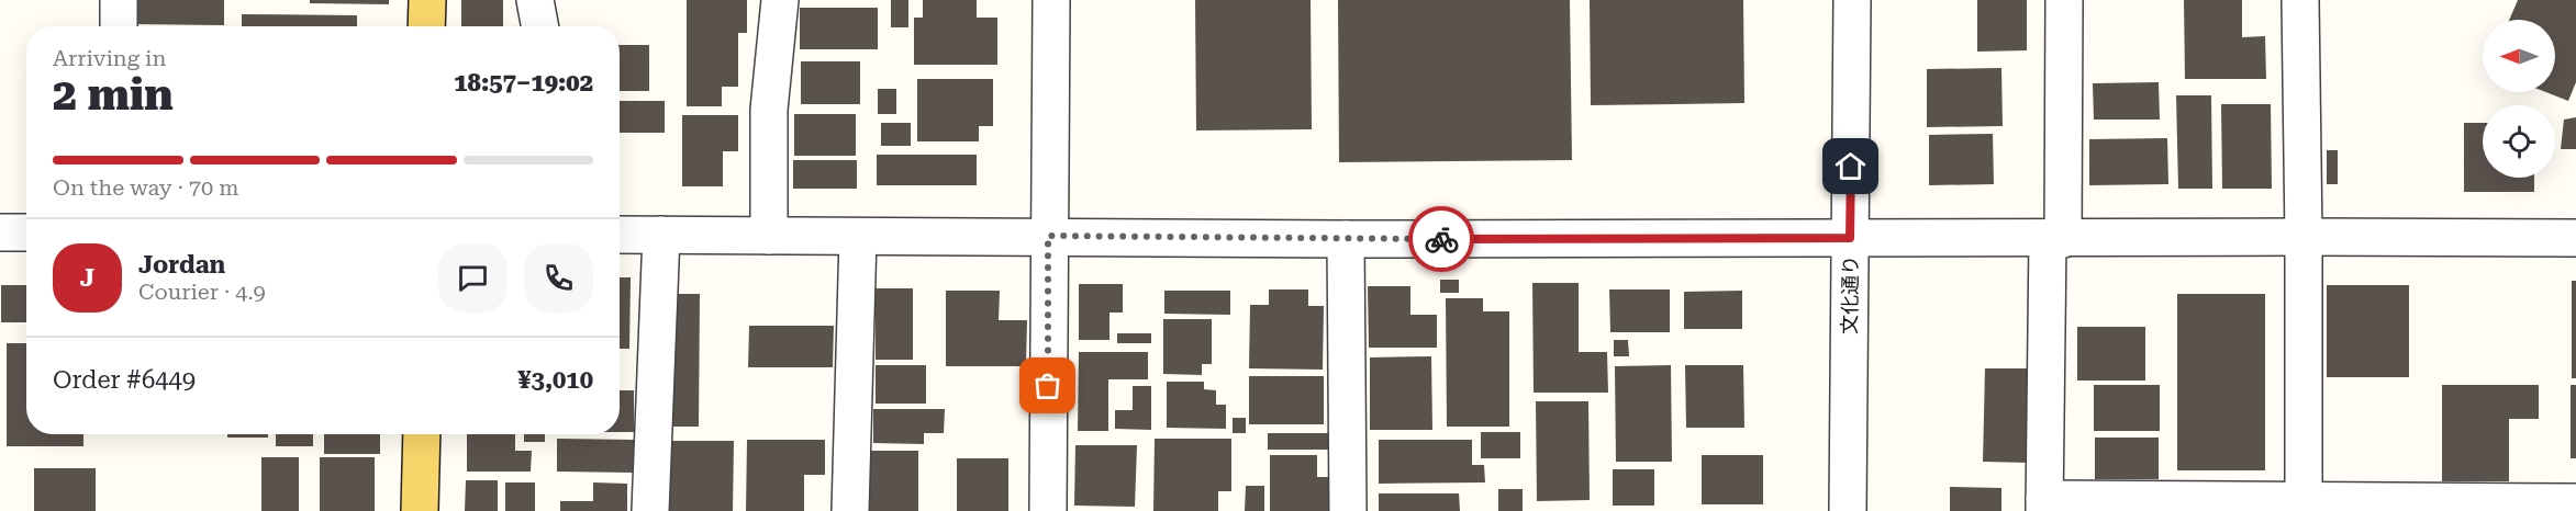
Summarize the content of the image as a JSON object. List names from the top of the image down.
{
  "streets": {
    "street": ["文化通り"]
  },
  "north": "left",
  "page": {
    "heading": ["2 min", "Arriving in", "18:57–19:02"],
    "panel": [
      "Jordan",
      "Courier · 4.9",
      "Order #6449",
      "¥3,010"
    ],
    "bar": "On the way · 70 m",
    "round": "J"
  }
}
